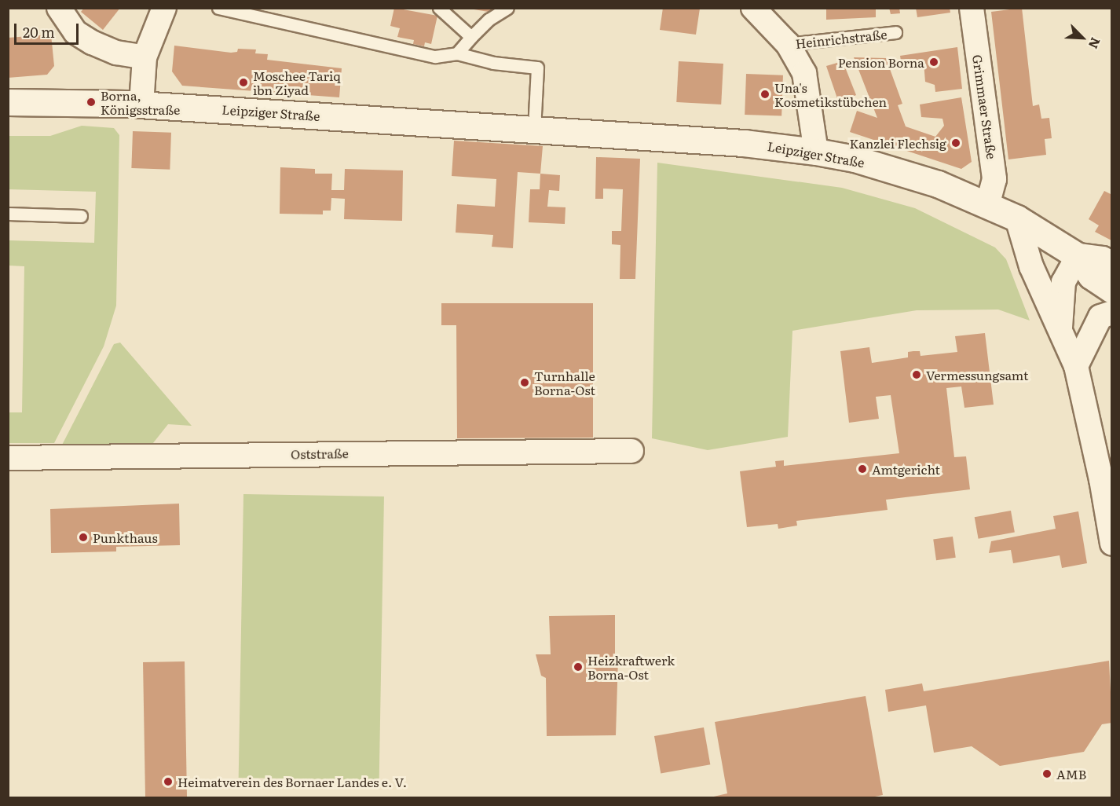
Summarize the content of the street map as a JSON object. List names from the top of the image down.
{
  "streets": {
    "street": [
      "Heinrichstraße",
      "Grimmaer Straße",
      "Leipziger Straße",
      "Oststraße"
    ]
  },
  "crossings": [
    ["Heinrichstraße", "Leipziger Straße"],
    ["Grimmaer Straße", "Leipziger Straße"]
  ],
  "places": [
    "Pension Borna",
    "Moschee Tariq ibn Ziyad",
    "Una's Kosmetikstübchen",
    "Borna, Königsstraße",
    "Kanzlei Flechsig",
    "Vermessungsamt",
    "Turnhalle Borna-Ost",
    "Amtgericht",
    "Punkthaus",
    "Heizkraftwerk Borna-Ost",
    "AMB",
    "Heimatverein des Bornaer Landes e. V."
  ],
  "scale_bar": "20 m",
  "north": "bottom right"
}
